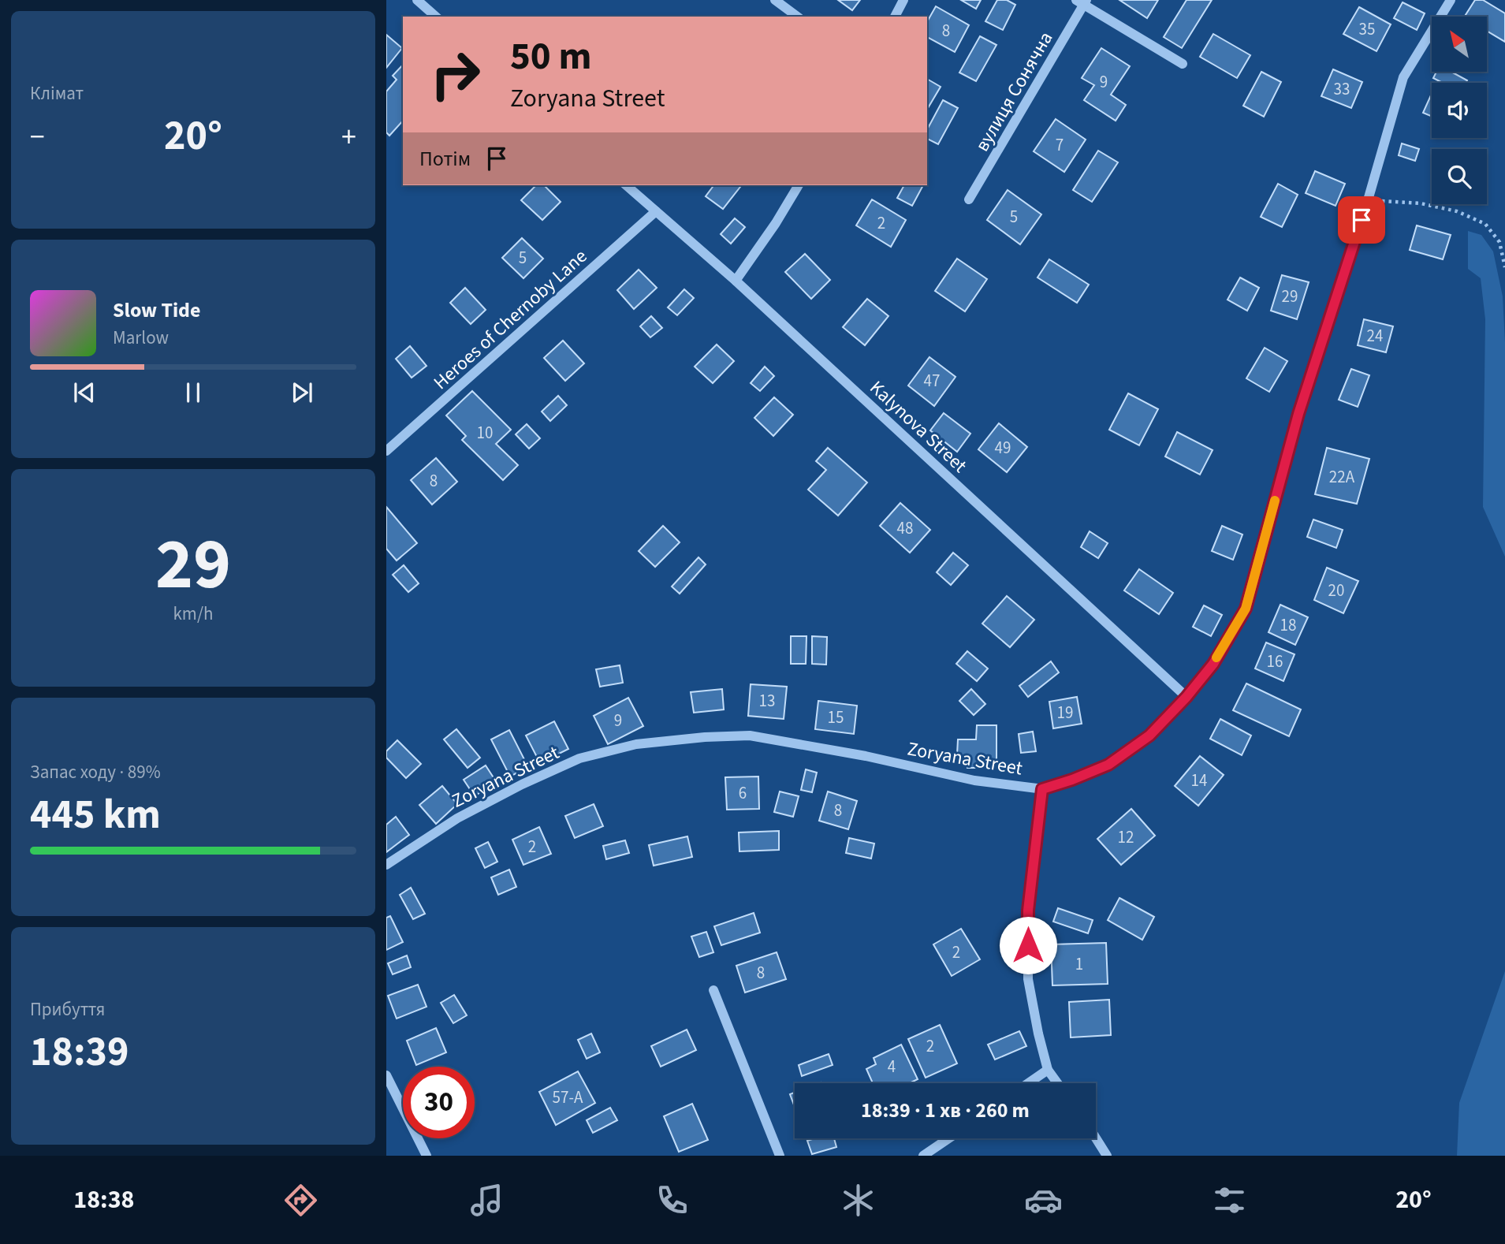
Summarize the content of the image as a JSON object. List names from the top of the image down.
{
  "streets": {
    "street": [
      "вулиця Сонячна",
      "Heroes of Chernoby Lane",
      "Kalynova Street",
      "Zoryana Street"
    ]
  },
  "crossings": [
    ["Heroes of Chernoby Lane", "Kalynova Street"],
    ["Kalynova Street", "Zoryana Street"]
  ],
  "house_numbers": [
    "35",
    "8",
    "9",
    "33",
    "7",
    "5",
    "2",
    "5",
    "29",
    "24",
    "47",
    "10",
    "49",
    "22А",
    "8",
    "48",
    "20",
    "18",
    "16",
    "13",
    "19",
    "15",
    "9",
    "14",
    "6",
    "8",
    "12",
    "2",
    "2",
    "1",
    "8",
    "2",
    "4",
    "57-А"
  ],
  "north": "top left",
  "page": {
    "tile": [
      "Клімат",
      ["29", "km/h"],
      ["Запас ходу · 89%", "445 km"],
      ["Прибуття", "18:39"]
    ],
    "turn": ["50 m", "Zoryana Street"],
    "heat": ["−", "20°", "+"],
    "then": "Потім",
    "song": ["Slow Tide", "Marlow"],
    "limit": "30",
    "trip": "18:39 · 1 хв · 260 m",
    "tabs": ["18:38", "20°"]
  }
}
